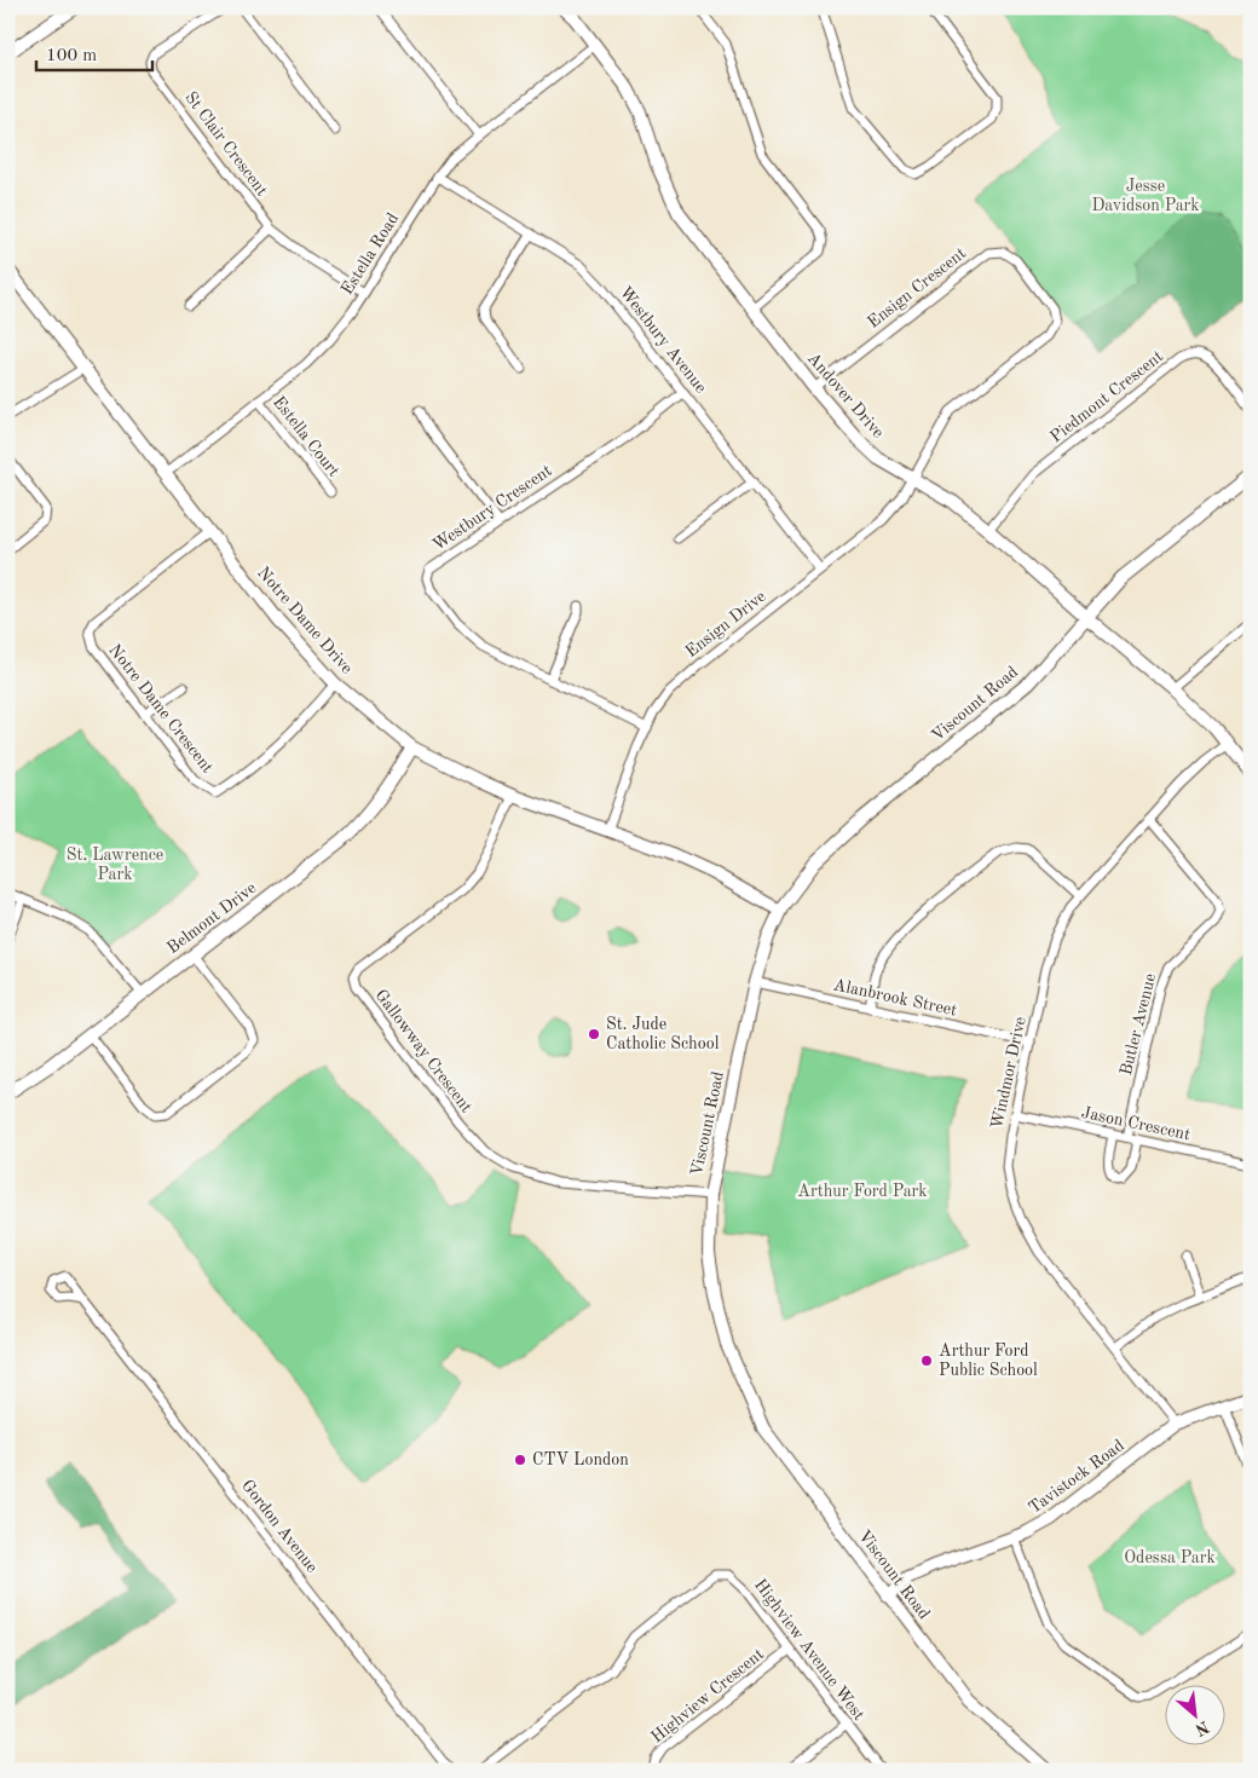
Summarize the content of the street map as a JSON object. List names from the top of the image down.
{
  "streets": {
    "street": [
      "St Clair Crescent",
      "Estella Road",
      "Ensign Crescent",
      "Westbury Avenue",
      "Andover Drive",
      "Piedmont Crescent",
      "Estella Court",
      "Westbury Crescent",
      "Notre Dame Drive",
      "Ensign Drive",
      "Viscount Road",
      "Notre Dame Crescent",
      "Belmont Drive",
      "Alanbrook Street",
      "Butler Avenue",
      "Gallowway Crescent",
      "Windmor Drive",
      "Jason Crescent",
      "Tavistock Road",
      "Gordon Avenue",
      "Highview Avenue West",
      "Highview Crescent"
    ]
  },
  "crossings": [
    ["St Clair Crescent", "Estella Road"],
    ["Estella Road", "Westbury Avenue"],
    ["Estella Road", "Andover Drive"],
    ["Estella Road", "Estella Court"],
    ["Estella Road", "Notre Dame Drive"],
    ["Ensign Crescent", "Andover Drive"],
    ["Ensign Crescent", "Ensign Drive"],
    ["Westbury Avenue", "Westbury Crescent"],
    ["Westbury Avenue", "Ensign Drive"],
    ["Andover Drive", "Piedmont Crescent"],
    ["Andover Drive", "Ensign Drive"],
    ["Andover Drive", "Viscount Road"],
    ["Andover Drive", "Windmor Drive"],
    ["Westbury Crescent", "Ensign Drive"],
    ["Notre Dame Drive", "Ensign Drive"],
    ["Notre Dame Drive", "Viscount Road"],
    ["Notre Dame Drive", "Notre Dame Crescent"],
    ["Notre Dame Drive", "Belmont Drive"],
    ["Notre Dame Drive", "Gallowway Crescent"],
    ["Viscount Road", "Alanbrook Street"],
    ["Viscount Road", "Gallowway Crescent"],
    ["Viscount Road", "Tavistock Road"],
    ["Alanbrook Street", "Windmor Drive"],
    ["Butler Avenue", "Windmor Drive"],
    ["Butler Avenue", "Jason Crescent"],
    ["Windmor Drive", "Jason Crescent"],
    ["Windmor Drive", "Tavistock Road"],
    ["Highview Avenue West", "Highview Crescent"]
  ],
  "parks": [
    "Jesse Davidson Park",
    "St. Lawrence Park",
    "Arthur Ford Park",
    "Odessa Park"
  ],
  "places": ["St. Jude Catholic School", "Arthur Ford Public School", "CTV London"],
  "scale_bar": "100 m",
  "north": "bottom right"
}
